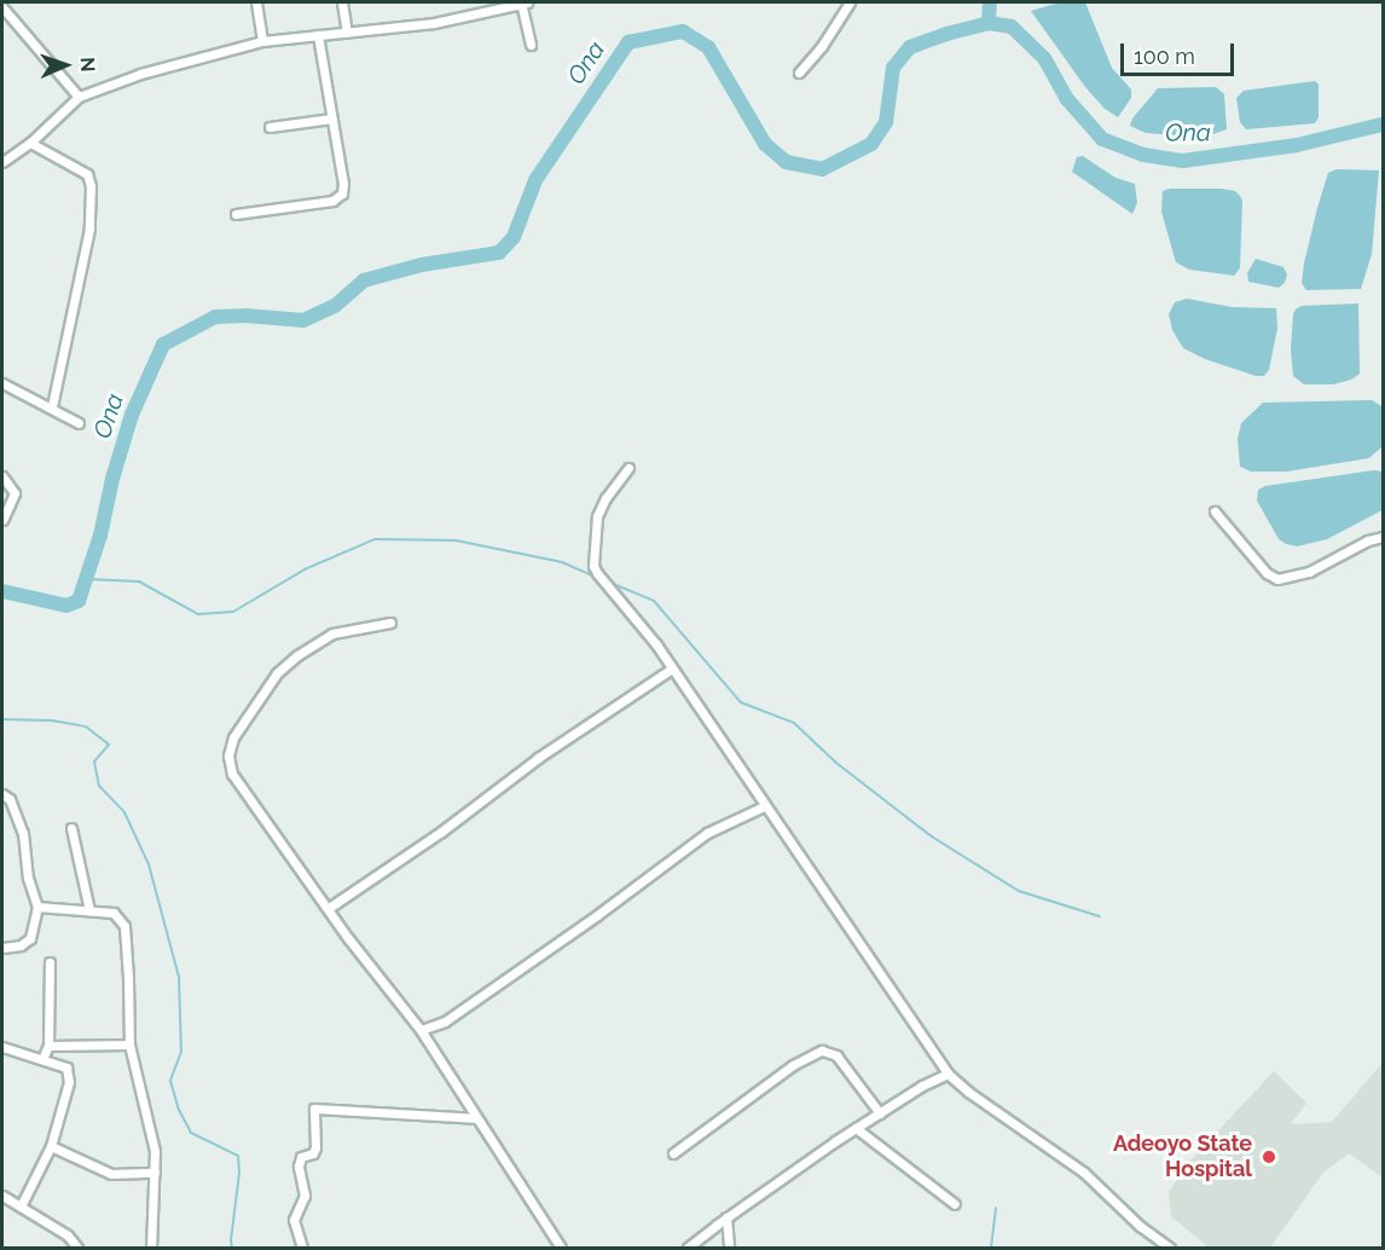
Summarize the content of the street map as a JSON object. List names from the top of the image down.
{
  "water": ["Ona"],
  "places": ["Adeoyo State Hospital"],
  "scale_bar": "100 m",
  "north": "right"
}
